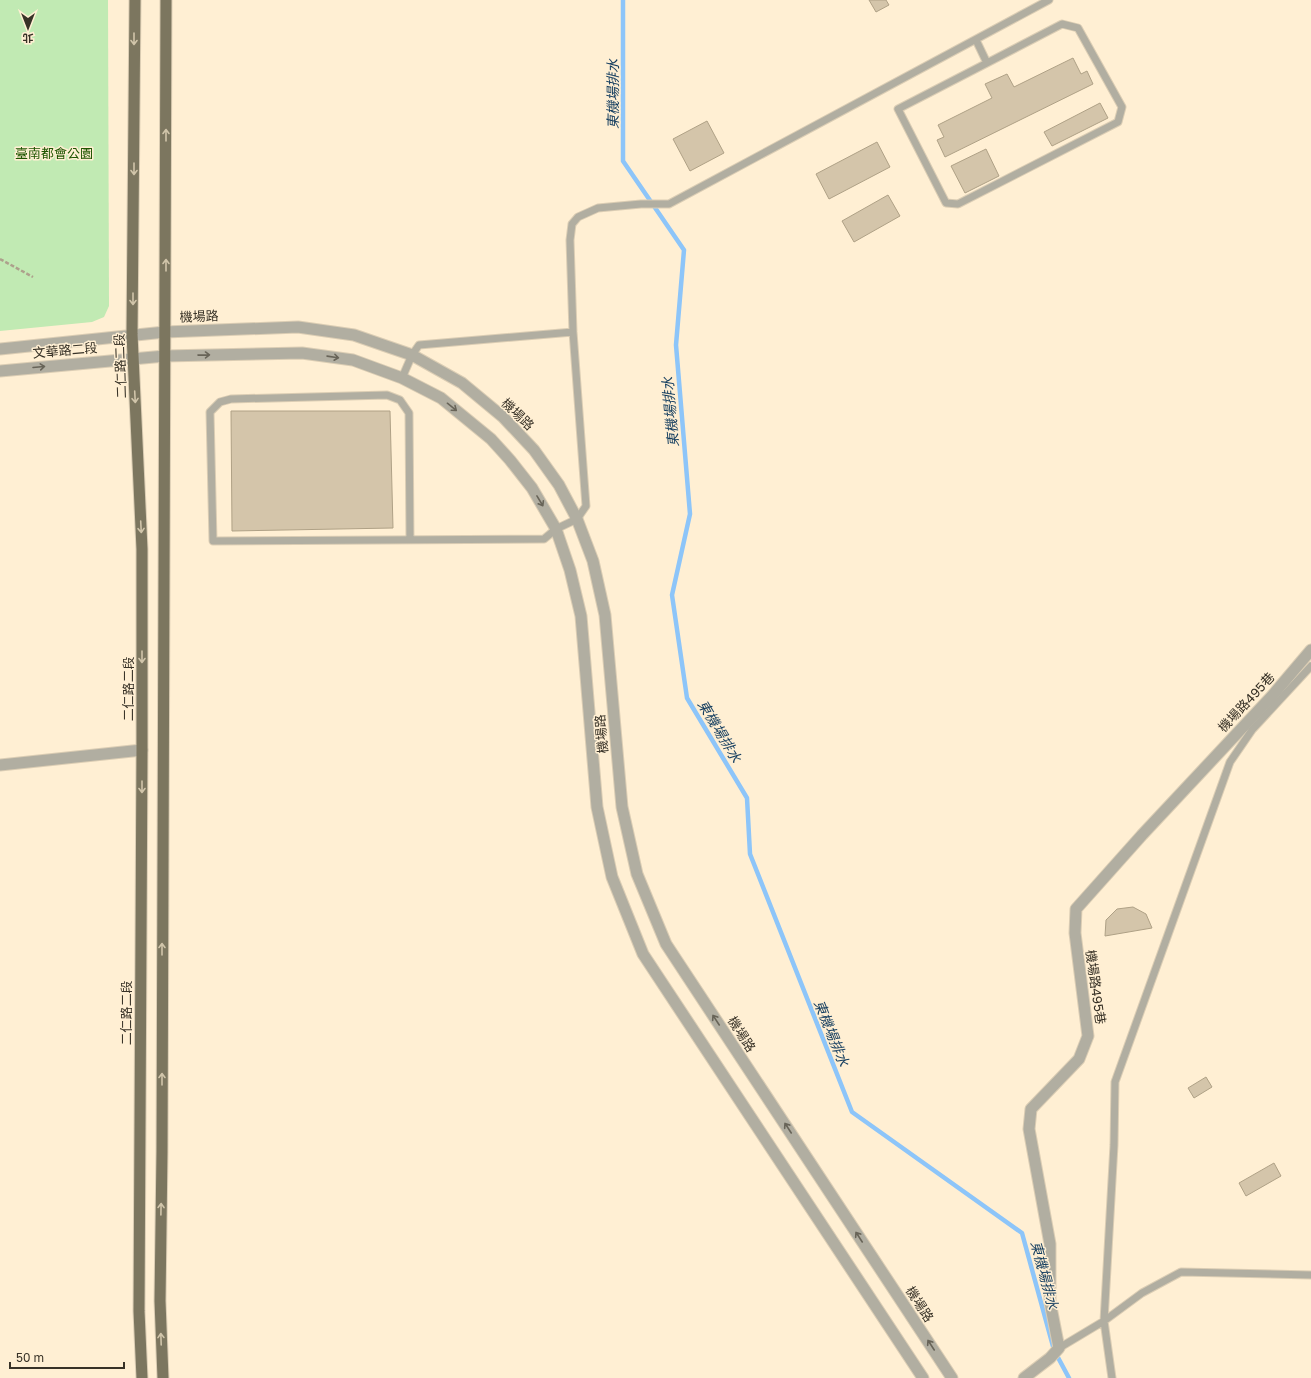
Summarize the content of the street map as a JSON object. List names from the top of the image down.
{
  "streets": {
    "main road": ["二仁路二段"],
    "street": ["機場路", "文華路二段", "機場路495巷"]
  },
  "crossings": [
    ["機場路", "文華路二段"],
    ["機場路", "二仁路二段"],
    ["文華路二段", "二仁路二段"]
  ],
  "water": ["東機場排水"],
  "parks": ["臺南都會公園"],
  "scale_bar": "50 m",
  "north": "bottom"
}
